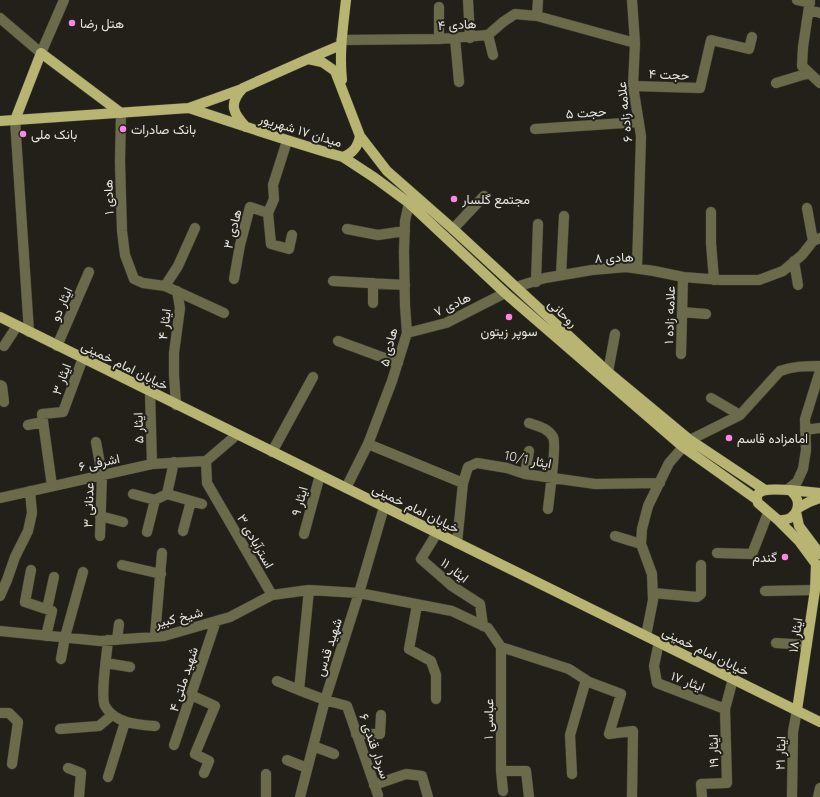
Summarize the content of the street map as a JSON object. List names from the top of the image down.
{
  "streets": {
    "main road": [
      "میدان ۱۷ شهریور",
      "روحانی",
      "خیابان امام خمینی",
      "ایثار ۱۸"
    ],
    "street": [
      "هادی ۴",
      "حجت ۴",
      "حجت ۵",
      "علامه زاده ۶",
      "هادی ۱",
      "هادی ۳",
      "هادی ۸",
      "ایثار دو",
      "هادی ۷",
      "علامه زاده ۱",
      "ایثار ۴",
      "هادی ۵",
      "ایثار ۳",
      "ایثار ۵",
      "ایثار 10/1",
      "اشرفی ۶",
      "ایثار ۹",
      "عدنانی ۳",
      "استرآبادی ٣",
      "ایثار ۱۱",
      "شیخ کبیر",
      "شهید قدس",
      "شهید ملتی ۴",
      "ایثار ۱۷",
      "عباسی ۱",
      "سردار قندی ۶",
      "ایثار ١٩",
      "ایثار ۲۱"
    ]
  },
  "crossings": [
    ["هادی ۴", "علامه زاده ۶"],
    ["حجت ۴", "علامه زاده ۶"],
    ["حجت ۵", "علامه زاده ۶"],
    ["علامه زاده ۶", "هادی ۸"],
    ["میدان ۱۷ شهریور", "روحانی"],
    ["هادی ۱", "ایثار ۴"],
    ["هادی ۸", "روحانی"],
    ["هادی ۸", "علامه زاده ۱"],
    ["ایثار دو", "خیابان امام خمینی"],
    ["هادی ۷", "روحانی"],
    ["هادی ۷", "هادی ۵"],
    ["روحانی", "هادی ۵"],
    ["روحانی", "ایثار ۱۸"],
    ["ایثار ۴", "خیابان امام خمینی"],
    ["هادی ۵", "خیابان امام خمینی"],
    ["خیابان امام خمینی", "ایثار ۳"],
    ["خیابان امام خمینی", "ایثار ۵"],
    ["خیابان امام خمینی", "ایثار 10/1"],
    ["خیابان امام خمینی", "ایثار ۹"],
    ["خیابان امام خمینی", "ایثار ۱۱"],
    ["خیابان امام خمینی", "ایثار ۱۸"],
    ["خیابان امام خمینی", "شهید قدس"],
    ["خیابان امام خمینی", "ایثار ۱۷"],
    ["خیابان امام خمینی", "ایثار ١٩"],
    ["خیابان امام خمینی", "ایثار ۲۱"],
    ["ایثار ۵", "اشرفی ۶"],
    ["اشرفی ۶", "عدنانی ۳"],
    ["اشرفی ۶", "استرآبادی ٣"],
    ["استرآبادی ٣", "شیخ کبیر"],
    ["ایثار ۱۱", "شیخ کبیر"],
    ["شیخ کبیر", "شهید قدس"],
    ["شیخ کبیر", "شهید ملتی ۴"],
    ["ایثار ۱۸", "ایثار ۲۱"],
    ["شهید قدس", "سردار قندی ۶"],
    ["ایثار ۱۷", "ایثار ١٩"]
  ],
  "places": [
    "هتل رضا",
    "بانک صادرات",
    "بانک ملی",
    "مجتمع گلسار",
    "سوپر زیتون",
    "امامزاده قاسم",
    "گندم"
  ]
}
